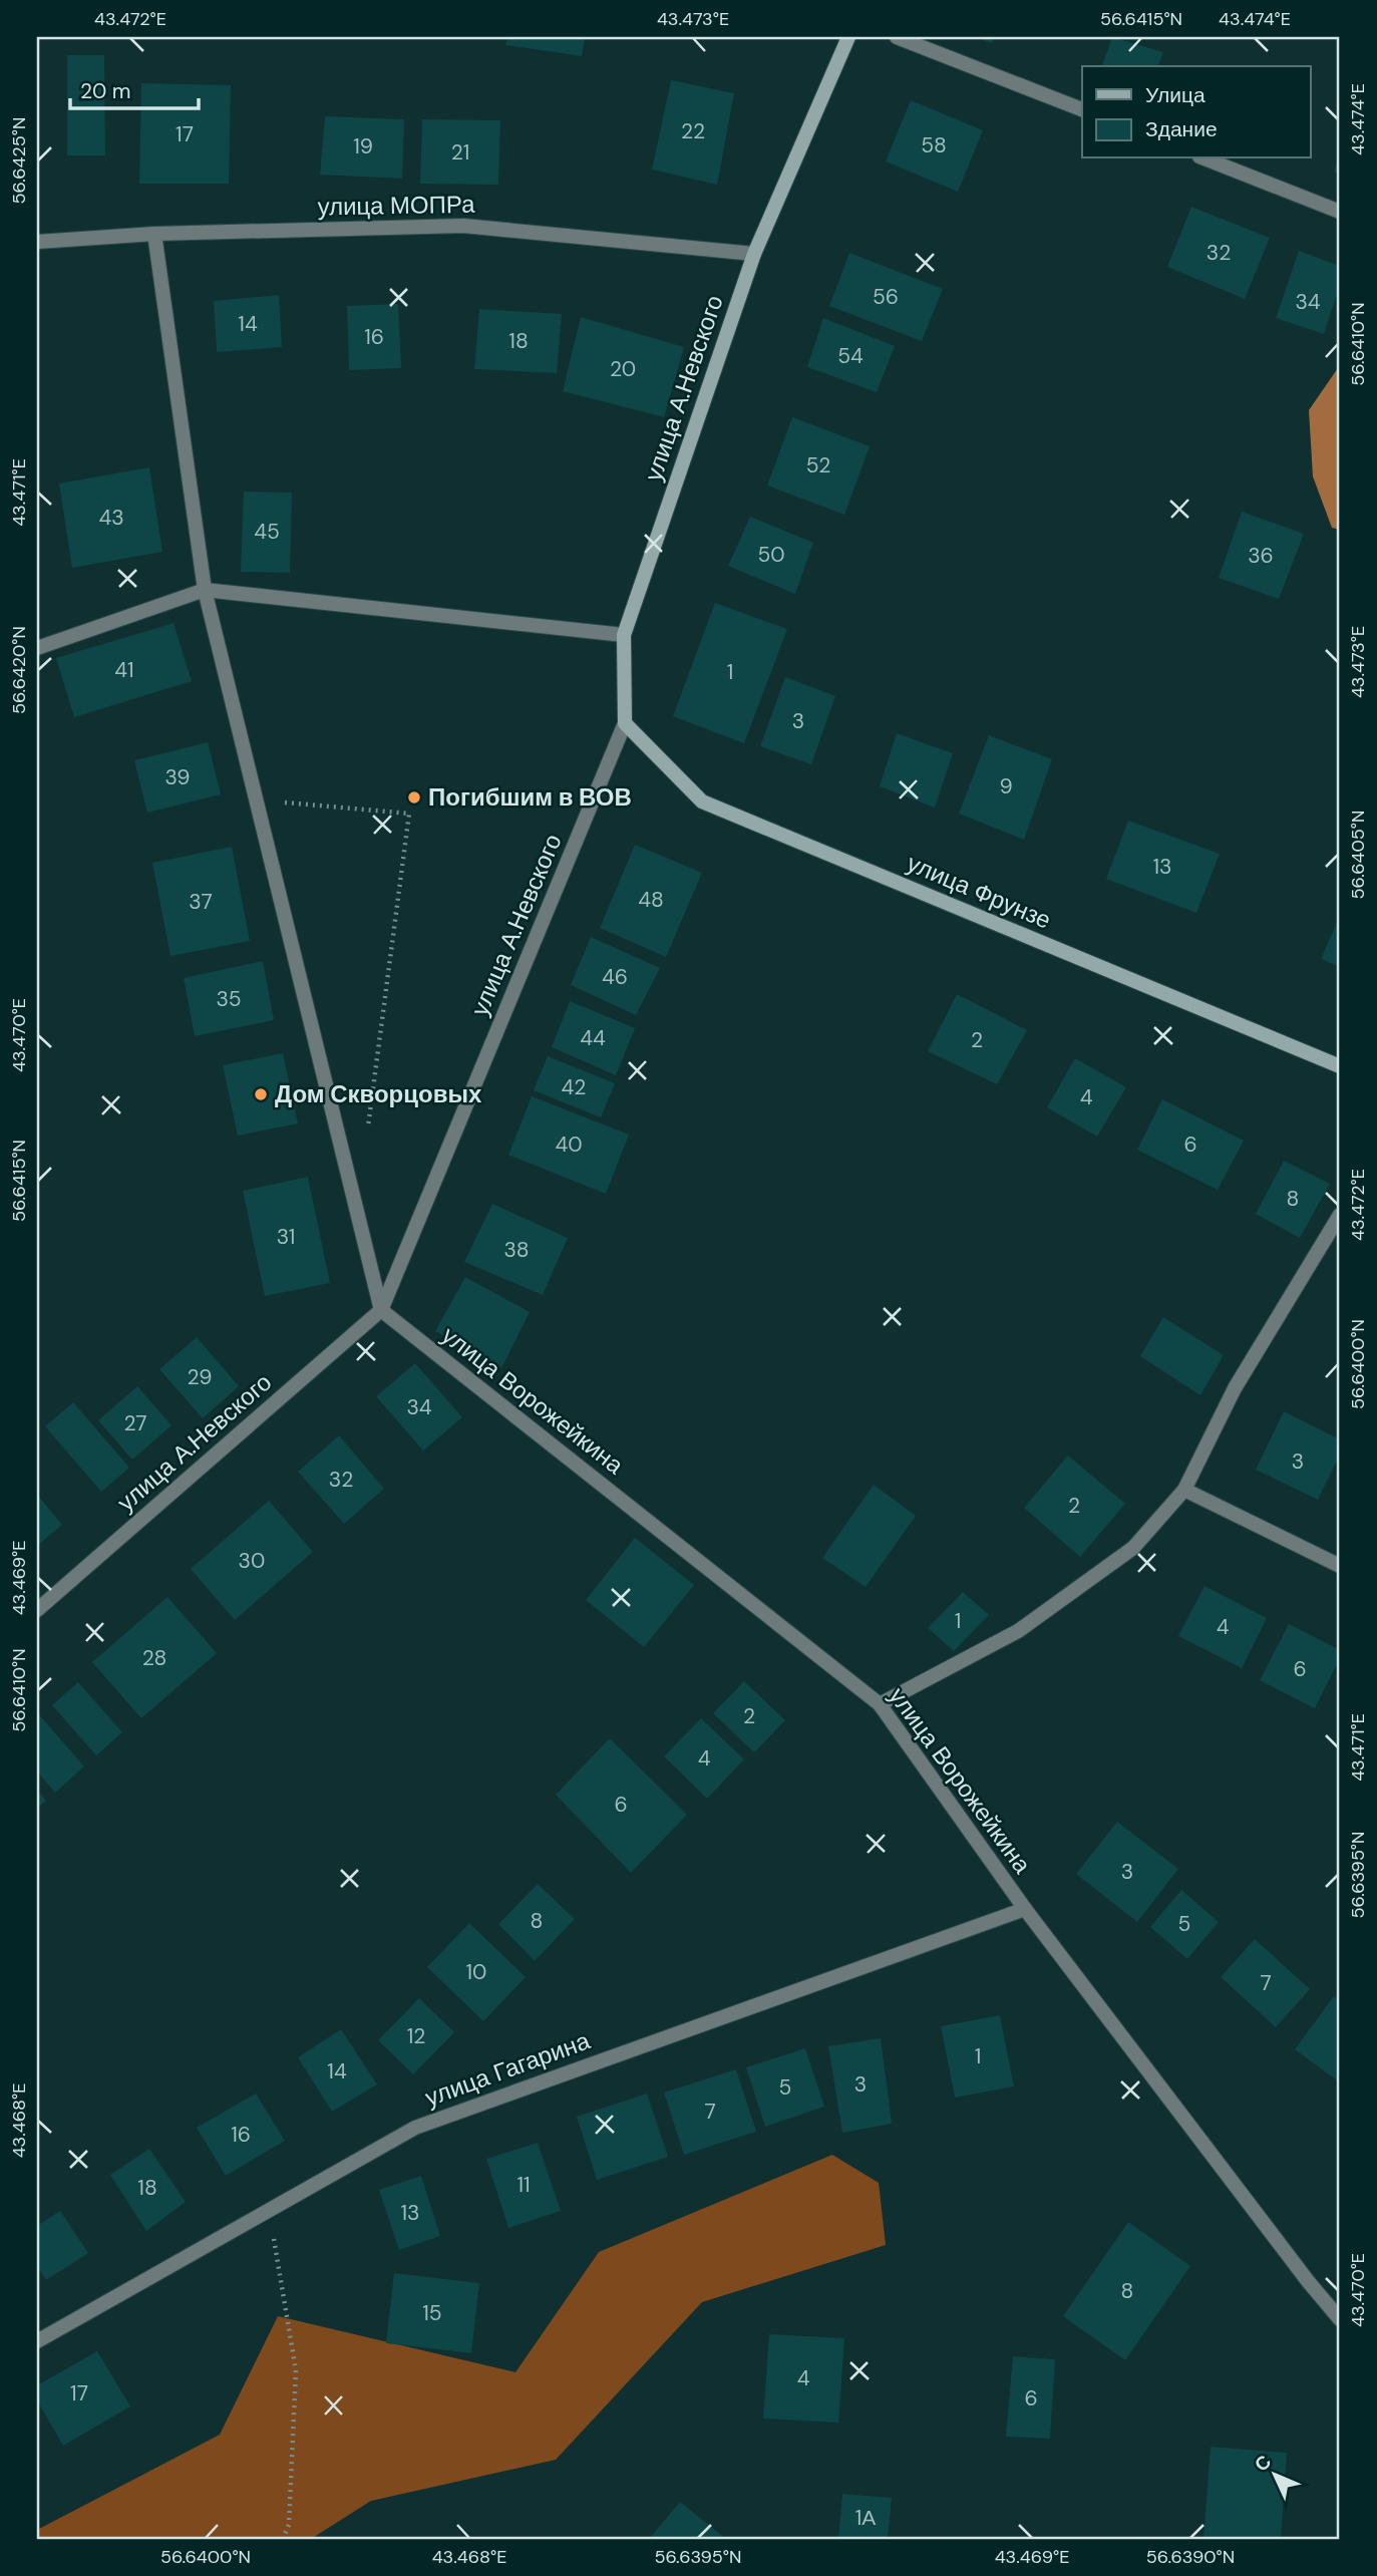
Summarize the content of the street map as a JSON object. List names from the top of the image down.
{
  "streets": {
    "street": [
      "улица МОПРа",
      "улица А.Невского",
      "улица Фрунзе",
      "улица Ворожейкина",
      "улица Гагарина"
    ]
  },
  "crossings": [
    ["улица МОПРа", "улица А.Невского"],
    ["улица А.Невского", "улица Фрунзе"],
    ["улица А.Невского", "улица Ворожейкина"],
    ["улица Ворожейкина", "улица Гагарина"]
  ],
  "places": ["Погибшим в ВОВ", "Дом Скворцовых"],
  "house_numbers": [
    "22",
    "17",
    "58",
    "19",
    "21",
    "32",
    "56",
    "34",
    "14",
    "16",
    "18",
    "54",
    "20",
    "52",
    "43",
    "45",
    "50",
    "36",
    "41",
    "1",
    "3",
    "39",
    "9",
    "13",
    "48",
    "37",
    "46",
    "35",
    "44",
    "2",
    "42",
    "4",
    "40",
    "6",
    "8",
    "31",
    "38",
    "29",
    "34",
    "27",
    "3",
    "32",
    "2",
    "30",
    "1",
    "4",
    "28",
    "6",
    "2",
    "4",
    "6",
    "3",
    "8",
    "5",
    "10",
    "7",
    "12",
    "1",
    "14",
    "3",
    "5",
    "7",
    "16",
    "11",
    "18",
    "13",
    "8",
    "15",
    "4",
    "17",
    "6",
    "1А"
  ],
  "legend": ["Улица", "Здание"],
  "scale_bar": "20 m",
  "north": "top left",
  "coordinates": [
    "43.472°E",
    "43.473°E",
    "56.6415°N",
    "43.474°E",
    "56.6425°N",
    "56.6410°N",
    "43.471°E",
    "56.6420°N",
    "56.6405°N",
    "43.470°E",
    "56.6400°N",
    "43.469°E",
    "56.6395°N",
    "43.468°E",
    "56.6390°N"
  ]
}
